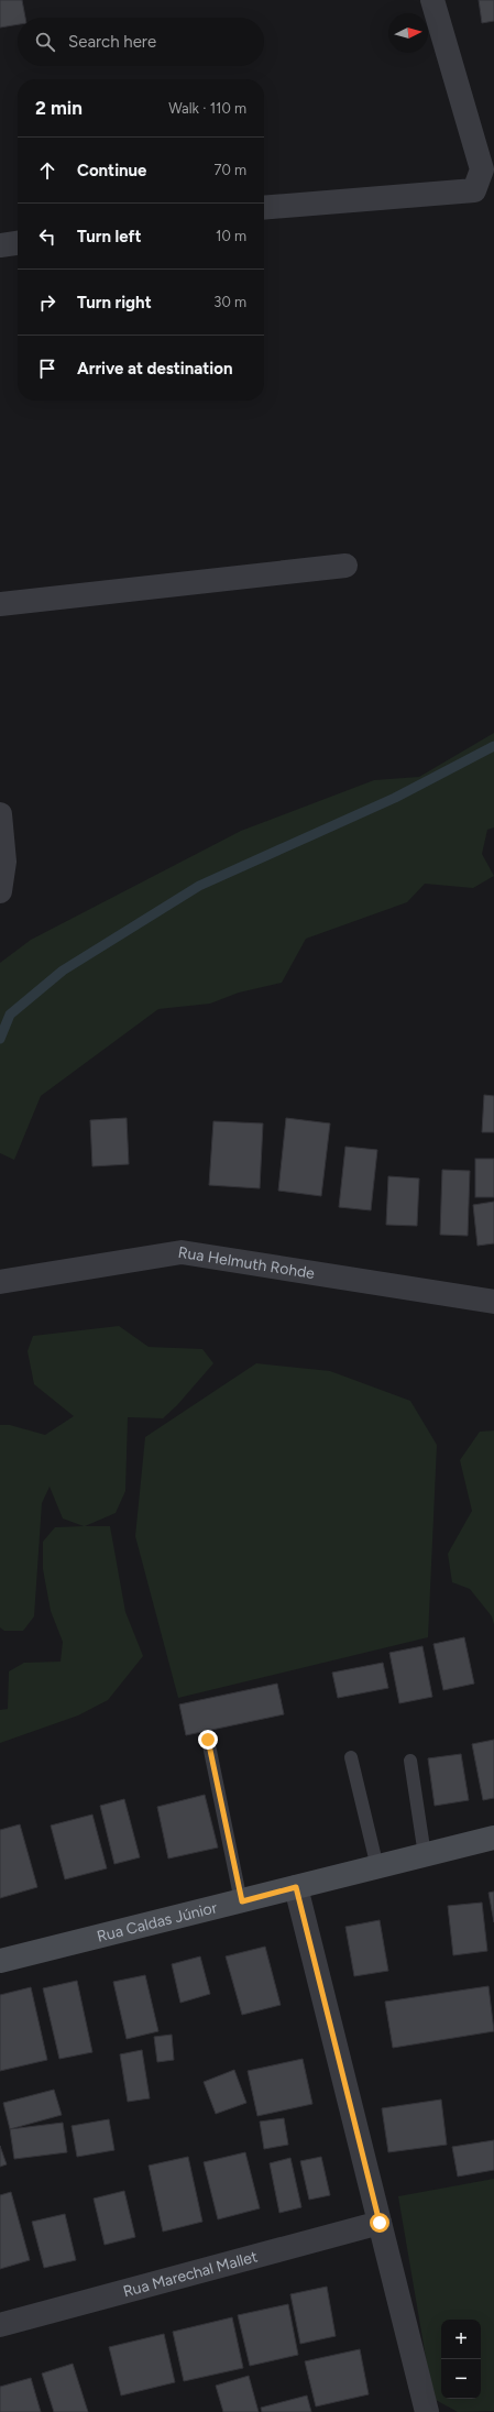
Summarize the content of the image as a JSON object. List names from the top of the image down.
{
  "streets": {
    "street": ["Rua Helmuth Rohde", "Rua Caldas Júnior", "Rua Marechal Mallet"]
  },
  "north": "right",
  "page": {
    "search": "Search here",
    "heading": ["2 min", "Walk · 110 m"],
    "list": [
      ["Continue", "70 m"],
      ["Turn left", "10 m"],
      ["Turn right", "30 m"],
      "Arrive at destination"
    ],
    "map_buttons": ["+", "−"]
  }
}
